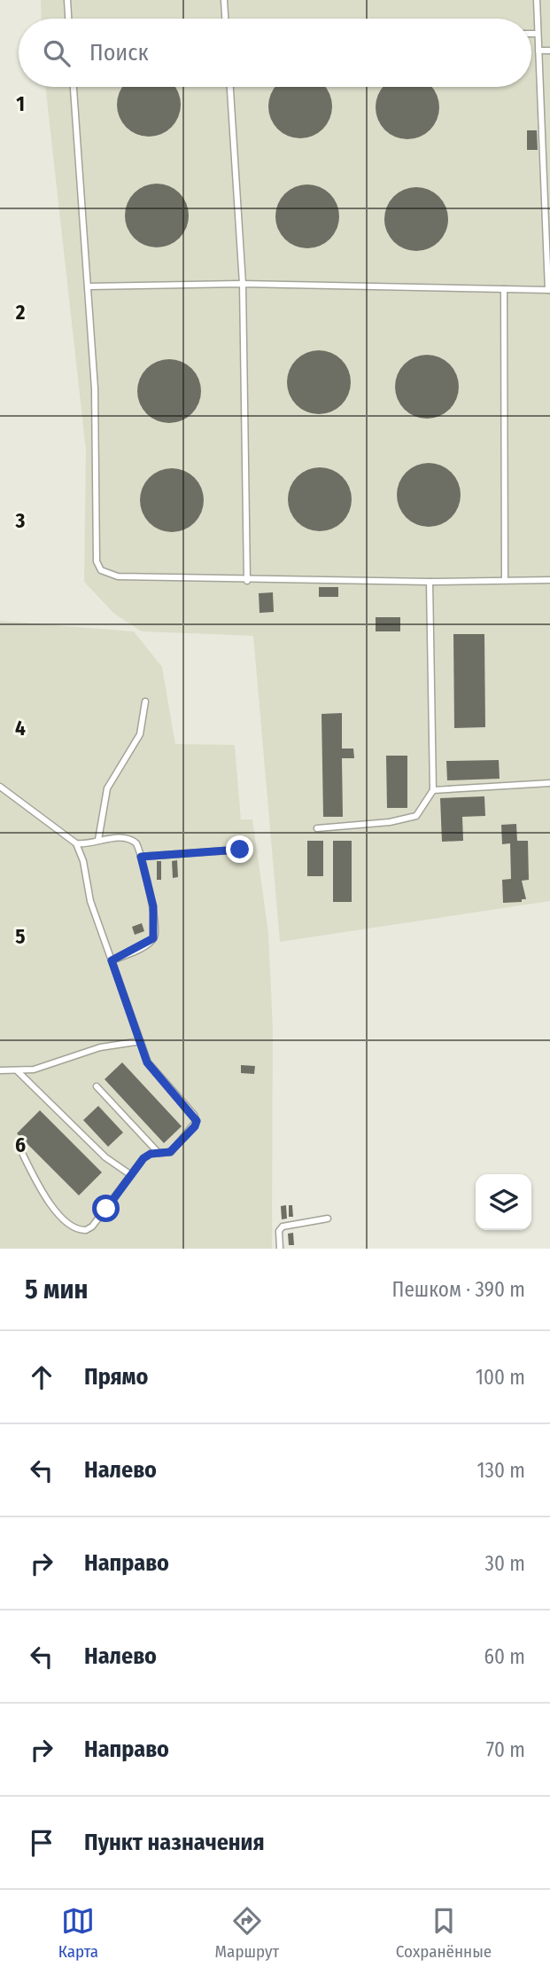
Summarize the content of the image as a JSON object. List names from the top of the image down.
{
  "page": {
    "search": "Поиск",
    "heading": ["5 мин", "Пешком · 390 m"],
    "list": [
      ["Прямо", "100 m"],
      ["Налево", "130 m"],
      ["Направо", "30 m"],
      ["Налево", "60 m"],
      ["Направо", "70 m"],
      "Пункт назначения"
    ],
    "nav": ["Карта", "Маршрут", "Сохранённые"]
  },
  "grid": {
    "rows": [
      "1",
      "2",
      "3",
      "4",
      "5",
      "6"
    ]
  }
}
